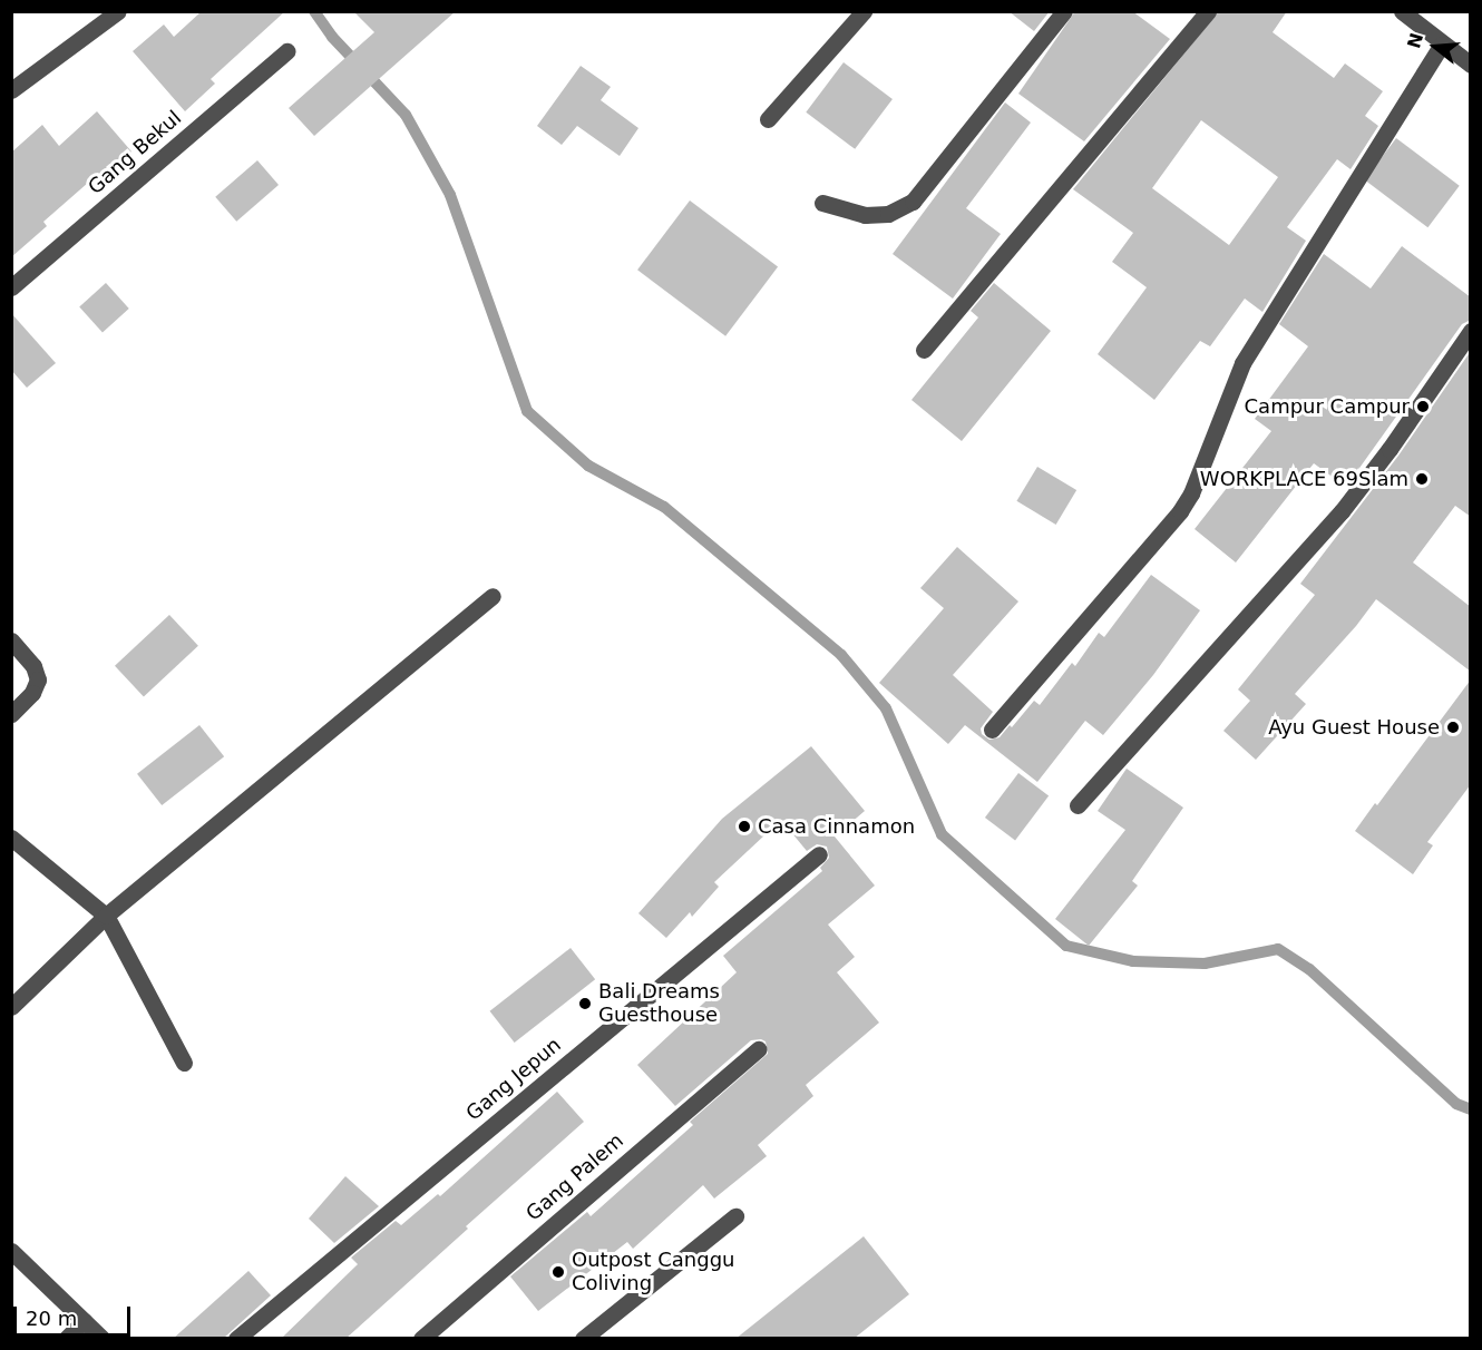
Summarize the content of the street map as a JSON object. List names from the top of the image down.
{
  "streets": {
    "street": ["Gang Bekul", "Gang Jepun", "Gang Palem"]
  },
  "places": [
    "Campur Campur",
    "WORKPLACE 69Slam",
    "Ayu Guest House",
    "Casa Cinnamon",
    "Bali Dreams Guesthouse",
    "Outpost Canggu Coliving"
  ],
  "scale_bar": "20 m",
  "north": "left"
}
